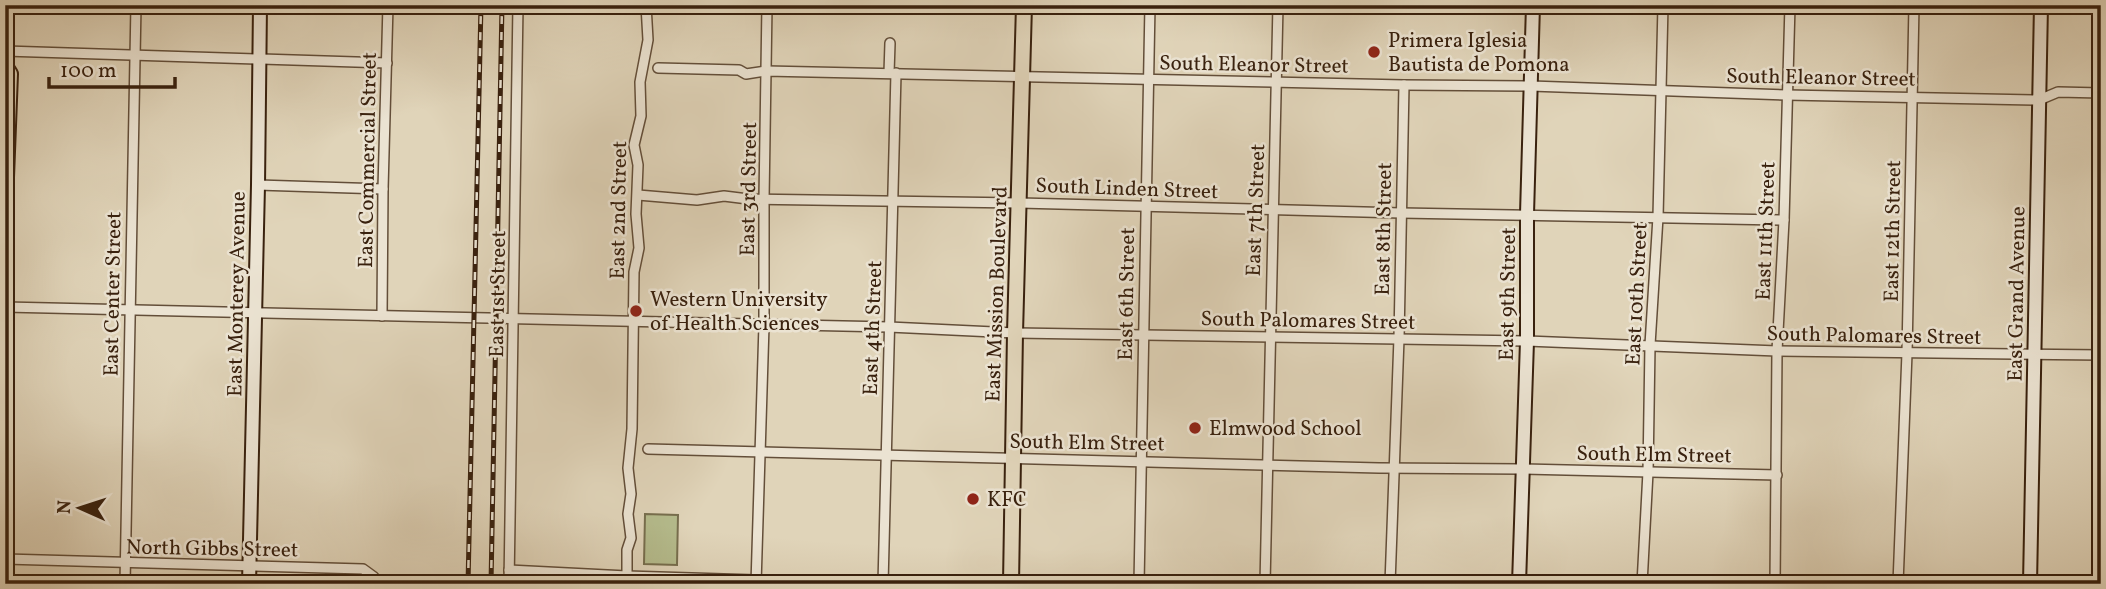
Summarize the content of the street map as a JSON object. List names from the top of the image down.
{
  "streets": {
    "main road": ["East Mission Boulevard"],
    "street": [
      "South Eleanor Street",
      "East Commercial Street",
      "South Linden Street",
      "East 3rd Street",
      "East 2nd Street",
      "East 7th Street",
      "East 8th Street",
      "East 11th Street",
      "East 12th Street",
      "East Center Street",
      "East Monterey Avenue",
      "East 1st Street",
      "East 6th Street",
      "East 9th Street",
      "East 10th Street",
      "East Grand Avenue",
      "South Palomares Street",
      "East 4th Street",
      "South Elm Street",
      "North Gibbs Street"
    ]
  },
  "crossings": [
    ["South Eleanor Street", "East 3rd Street"],
    ["South Eleanor Street", "East 7th Street"],
    ["South Eleanor Street", "East 8th Street"],
    ["South Eleanor Street", "East 11th Street"],
    ["South Eleanor Street", "East 12th Street"],
    ["South Eleanor Street", "East Mission Boulevard"],
    ["South Eleanor Street", "East 6th Street"],
    ["South Eleanor Street", "East 9th Street"],
    ["South Eleanor Street", "East 10th Street"],
    ["South Eleanor Street", "East Grand Avenue"],
    ["South Eleanor Street", "East 4th Street"],
    ["East Commercial Street", "South Palomares Street"],
    ["South Linden Street", "East 3rd Street"],
    ["South Linden Street", "East 2nd Street"],
    ["South Linden Street", "East 7th Street"],
    ["South Linden Street", "East 8th Street"],
    ["South Linden Street", "East 11th Street"],
    ["South Linden Street", "East Mission Boulevard"],
    ["South Linden Street", "East 6th Street"],
    ["South Linden Street", "East 9th Street"],
    ["South Linden Street", "East 10th Street"],
    ["South Linden Street", "East 4th Street"],
    ["East 3rd Street", "South Palomares Street"],
    ["East 3rd Street", "South Elm Street"],
    ["East 2nd Street", "South Palomares Street"],
    ["East 7th Street", "South Palomares Street"],
    ["East 7th Street", "South Elm Street"],
    ["East 8th Street", "South Palomares Street"],
    ["East 8th Street", "South Elm Street"],
    ["East 11th Street", "South Palomares Street"],
    ["East 11th Street", "South Elm Street"],
    ["East 12th Street", "South Palomares Street"],
    ["East Center Street", "South Palomares Street"],
    ["East Center Street", "North Gibbs Street"],
    ["East Monterey Avenue", "South Palomares Street"],
    ["East Monterey Avenue", "North Gibbs Street"],
    ["East 1st Street", "South Palomares Street"],
    ["East Mission Boulevard", "South Palomares Street"],
    ["East Mission Boulevard", "South Elm Street"],
    ["East 6th Street", "South Palomares Street"],
    ["East 6th Street", "South Elm Street"],
    ["East 9th Street", "South Palomares Street"],
    ["East 9th Street", "South Elm Street"],
    ["East 10th Street", "South Palomares Street"],
    ["East 10th Street", "South Elm Street"],
    ["East Grand Avenue", "South Palomares Street"],
    ["South Palomares Street", "East 4th Street"],
    ["East 4th Street", "South Elm Street"]
  ],
  "places": [
    "Primera Iglesia Bautista de Pomona",
    "Western University of Health Sciences",
    "Elmwood School",
    "KFC"
  ],
  "scale_bar": "100 m",
  "north": "left"
}
